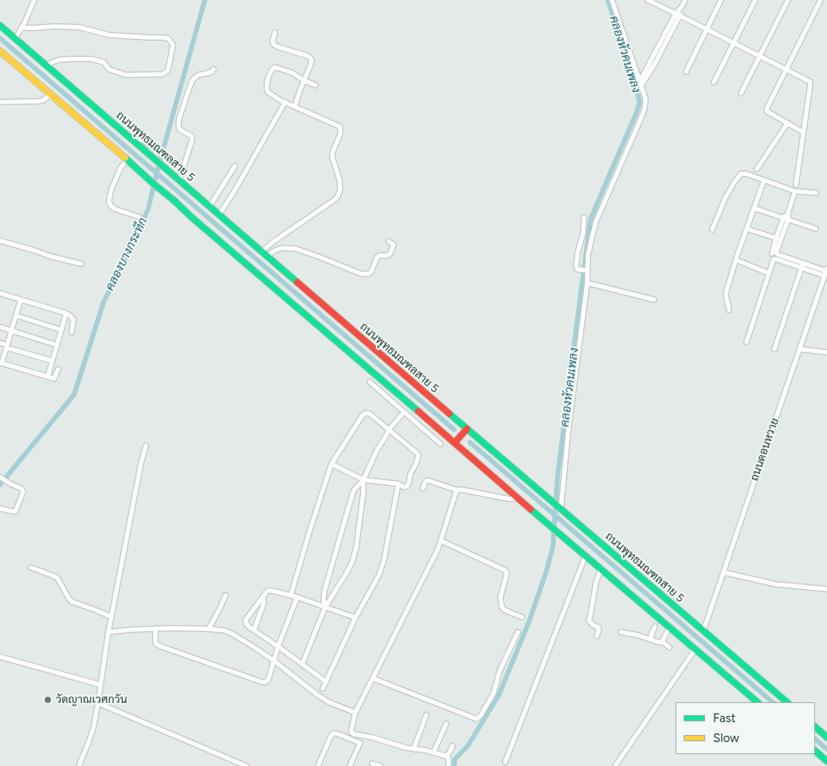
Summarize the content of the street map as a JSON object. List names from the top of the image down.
{
  "streets": {
    "main road": ["ถนนพุทธมณฑลสาย 5"],
    "street": ["ถนนดอนหวาย"]
  },
  "crossings": [
    ["ถนนพุทธมณฑลสาย 5", "ถนนดอนหวาย"]
  ],
  "water": ["คลองหัวคนเพลง", "คลองบางกระทึก"],
  "places": ["วัดญาณเวศกวัน"],
  "legend": ["Fast", "Slow"]
}
